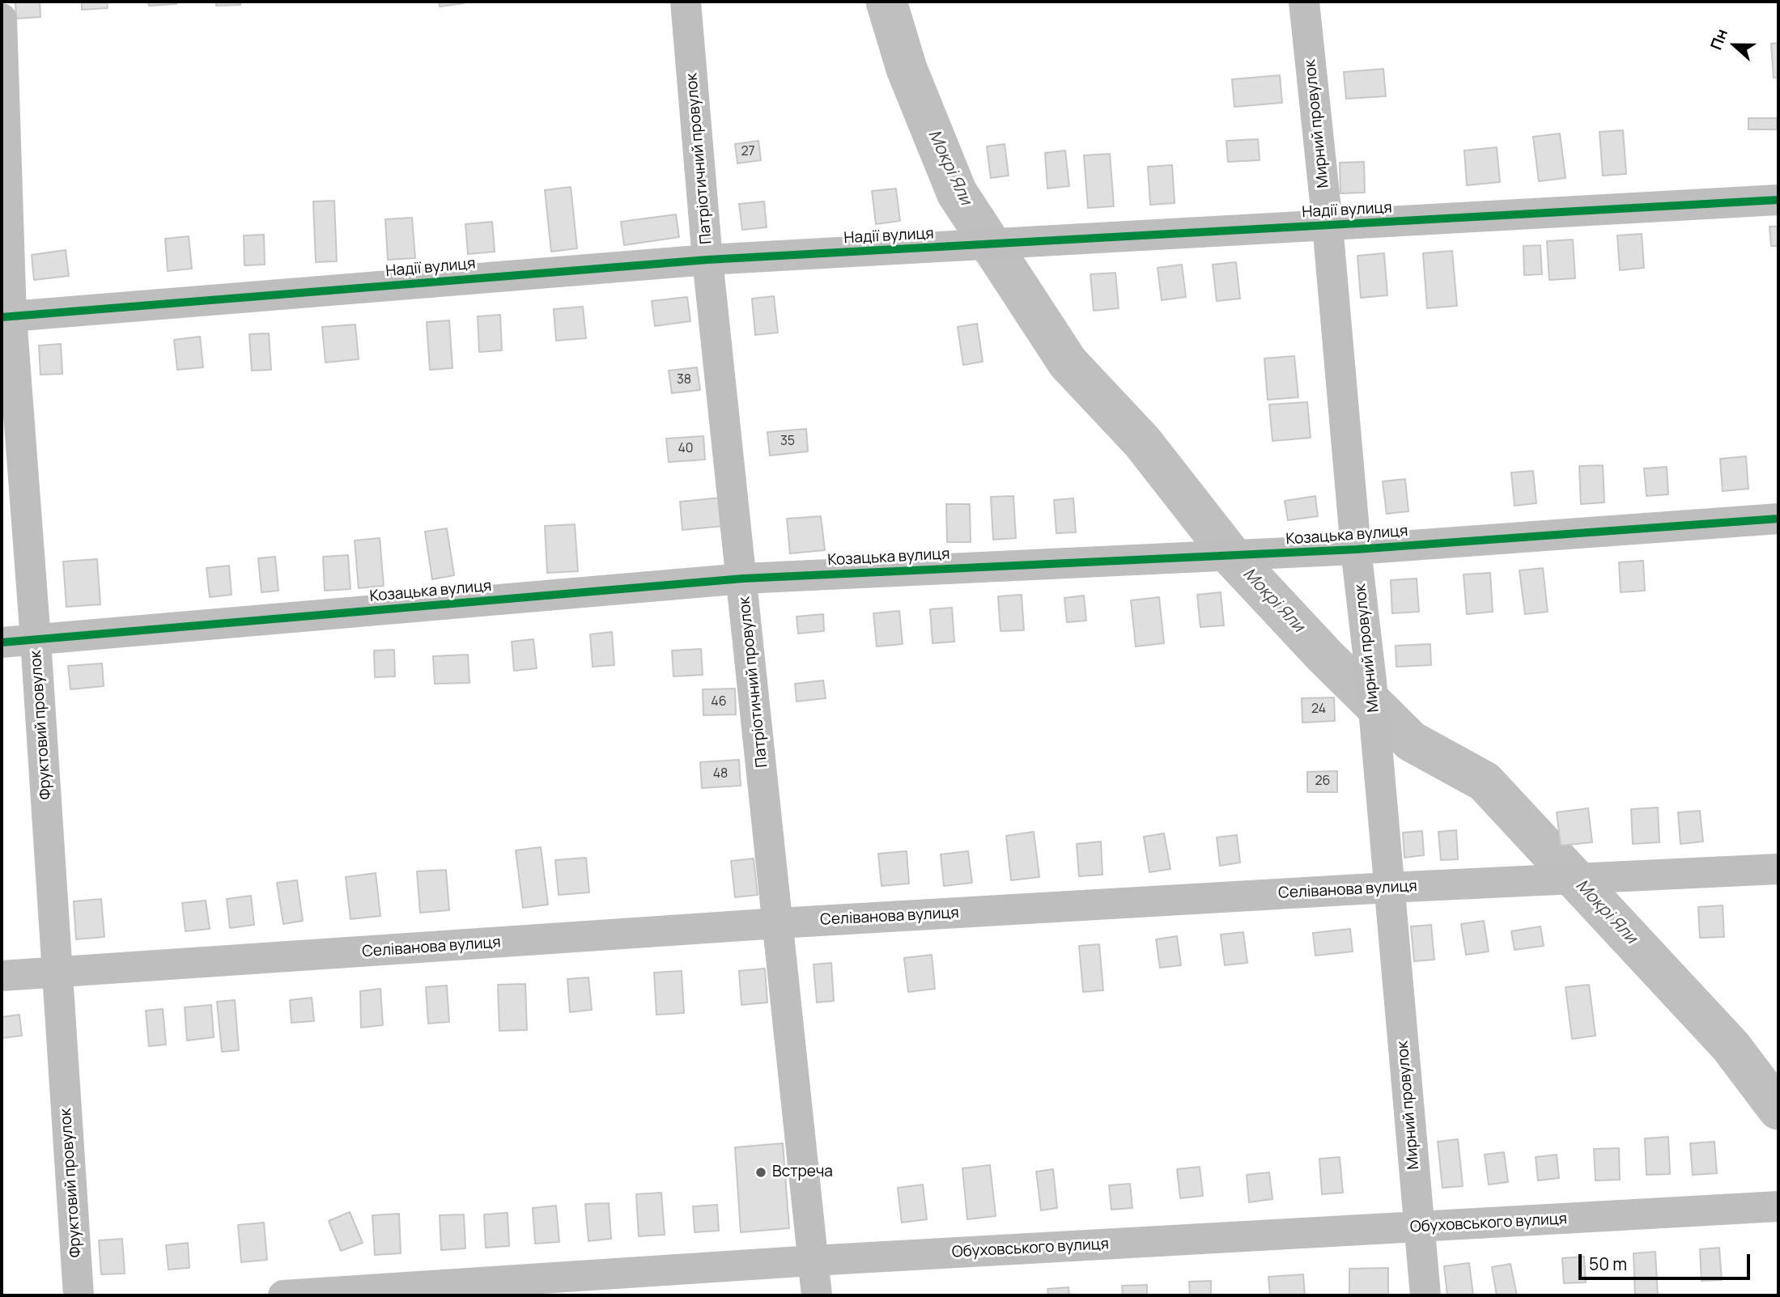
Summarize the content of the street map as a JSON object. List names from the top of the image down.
{
  "streets": {
    "street": [
      "Мирний провулок",
      "Патріотичний провулок",
      "Надії вулиця",
      "Козацька вулиця",
      "Фруктовий провулок",
      "Селіванова вулиця",
      "Обуховського вулиця"
    ]
  },
  "crossings": [
    ["Мирний провулок", "Надії вулиця"],
    ["Мирний провулок", "Козацька вулиця"],
    ["Мирний провулок", "Селіванова вулиця"],
    ["Мирний провулок", "Обуховського вулиця"],
    ["Патріотичний провулок", "Надії вулиця"],
    ["Патріотичний провулок", "Козацька вулиця"],
    ["Патріотичний провулок", "Селіванова вулиця"],
    ["Патріотичний провулок", "Обуховського вулиця"],
    ["Надії вулиця", "Фруктовий провулок"],
    ["Козацька вулиця", "Фруктовий провулок"],
    ["Фруктовий провулок", "Селіванова вулиця"]
  ],
  "water": ["Мокрі Яли"],
  "places": ["Встреча"],
  "house_numbers": [
    "27",
    "38",
    "35",
    "40",
    "46",
    "24",
    "48",
    "26"
  ],
  "scale_bar": "50 m",
  "north": "left"
}
